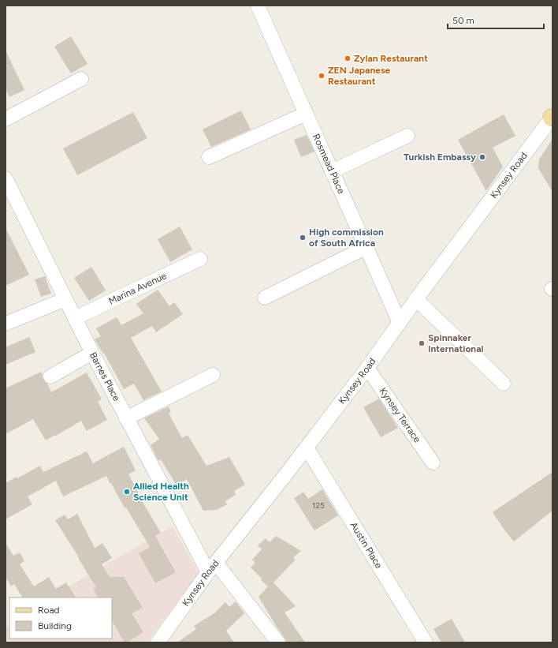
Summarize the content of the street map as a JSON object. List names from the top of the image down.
{
  "streets": {
    "street": [
      "Rosmead Place",
      "Kynsey Road",
      "Marina Avenue",
      "Barnes Place",
      "Kynsey Terrace",
      "Austin Place"
    ]
  },
  "crossings": [
    ["Rosmead Place", "Kynsey Road"],
    ["Kynsey Road", "Barnes Place"],
    ["Kynsey Road", "Kynsey Terrace"],
    ["Kynsey Road", "Austin Place"],
    ["Marina Avenue", "Barnes Place"]
  ],
  "places": [
    "Zylan Restaurant",
    "ZEN Japanese Restaurant",
    "Turkish Embassy",
    "High commission of South Africa",
    "Spinnaker International",
    "Allied Health Science Unit"
  ],
  "house_numbers": ["125"],
  "legend": ["Road", "Building"],
  "scale_bar": "50 m"
}
